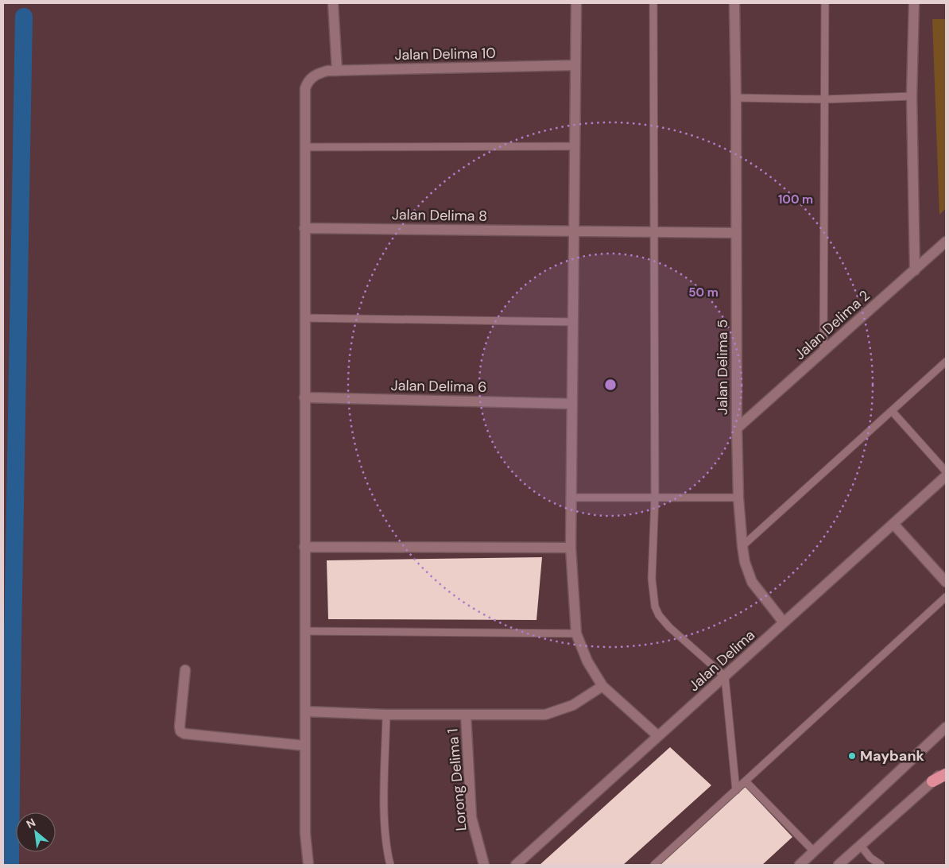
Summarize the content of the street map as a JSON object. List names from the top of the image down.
{
  "streets": {
    "street": [
      "Jalan Delima 10",
      "Jalan Delima 8",
      "Jalan Delima 2",
      "Jalan Delima 5",
      "Jalan Delima 6",
      "Jalan Delima",
      "Lorong Delima 1"
    ]
  },
  "crossings": [
    ["Jalan Delima 8", "Jalan Delima 5"],
    ["Jalan Delima 2", "Jalan Delima 5"],
    ["Jalan Delima 5", "Jalan Delima"]
  ],
  "places": ["Maybank"],
  "north": "top left",
  "rings": ["100 m", "50 m"]
}
